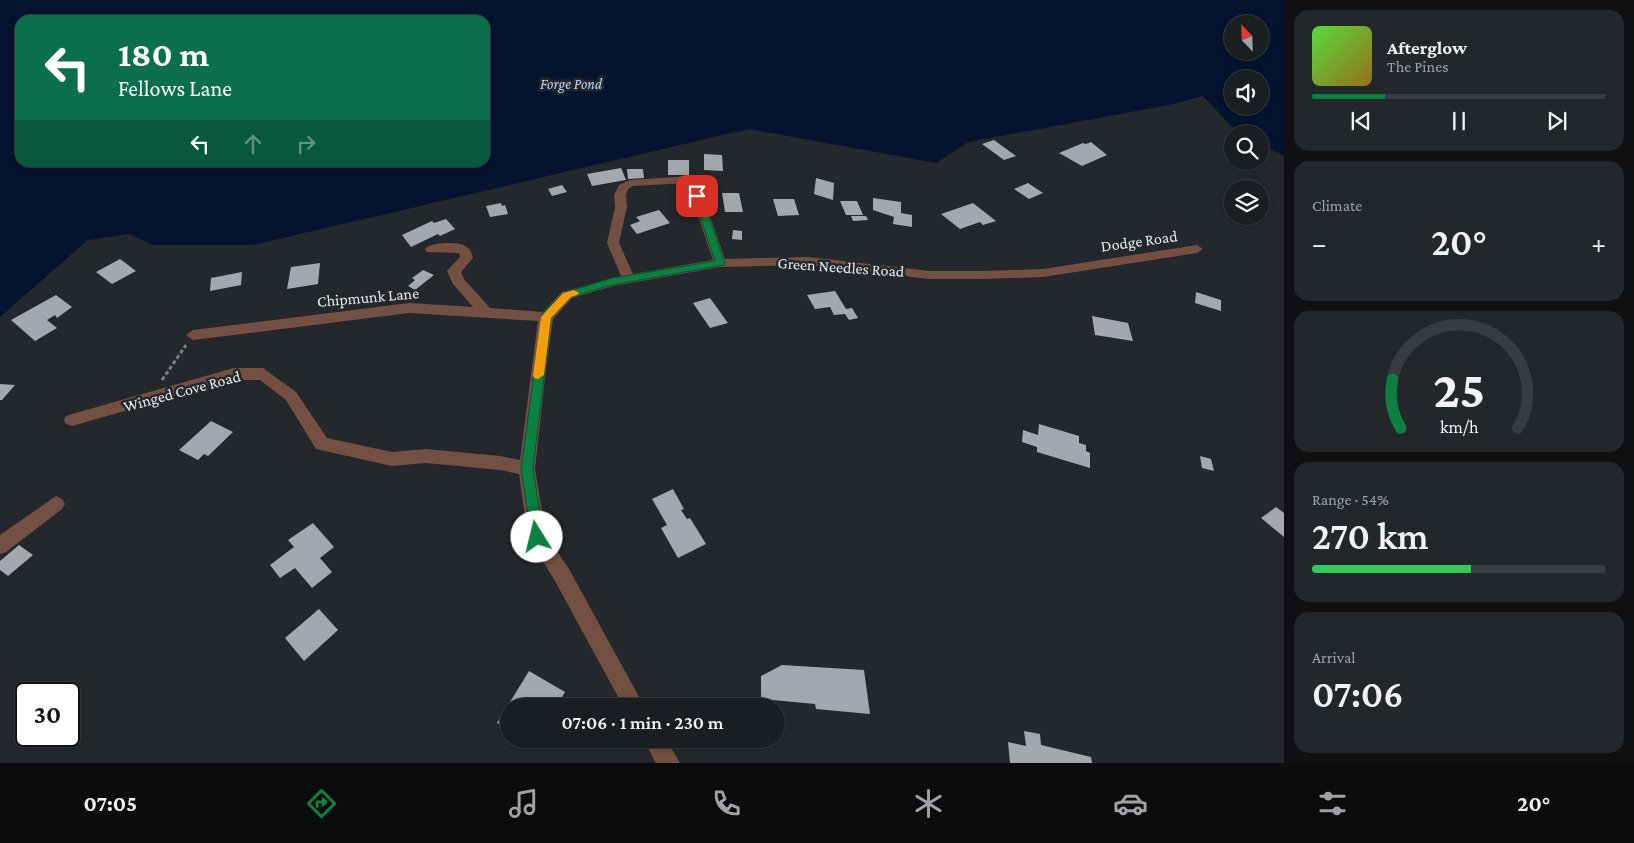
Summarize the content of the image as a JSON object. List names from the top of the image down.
{
  "streets": {
    "street": [
      "Dodge Road",
      "Green Needles Road",
      "Chipmunk Lane",
      "Winged Cove Road"
    ]
  },
  "crossings": [
    ["Dodge Road", "Green Needles Road"],
    ["Green Needles Road", "Chipmunk Lane"]
  ],
  "water": ["Forge Pond"],
  "north": "top left",
  "page": {
    "turn": ["180 m", "Fellows Lane"],
    "song": ["Afterglow", "The Pines"],
    "tile": [
      "Climate",
      ["Range · 54%", "270 km"],
      ["Arrival", "07:06"]
    ],
    "heat": ["−", "20°", "+"],
    "limit": "30",
    "trip": "07:06 · 1 min · 230 m",
    "tabs": ["07:05", "20°"],
    "gauge": ["25", "km/h"]
  }
}
